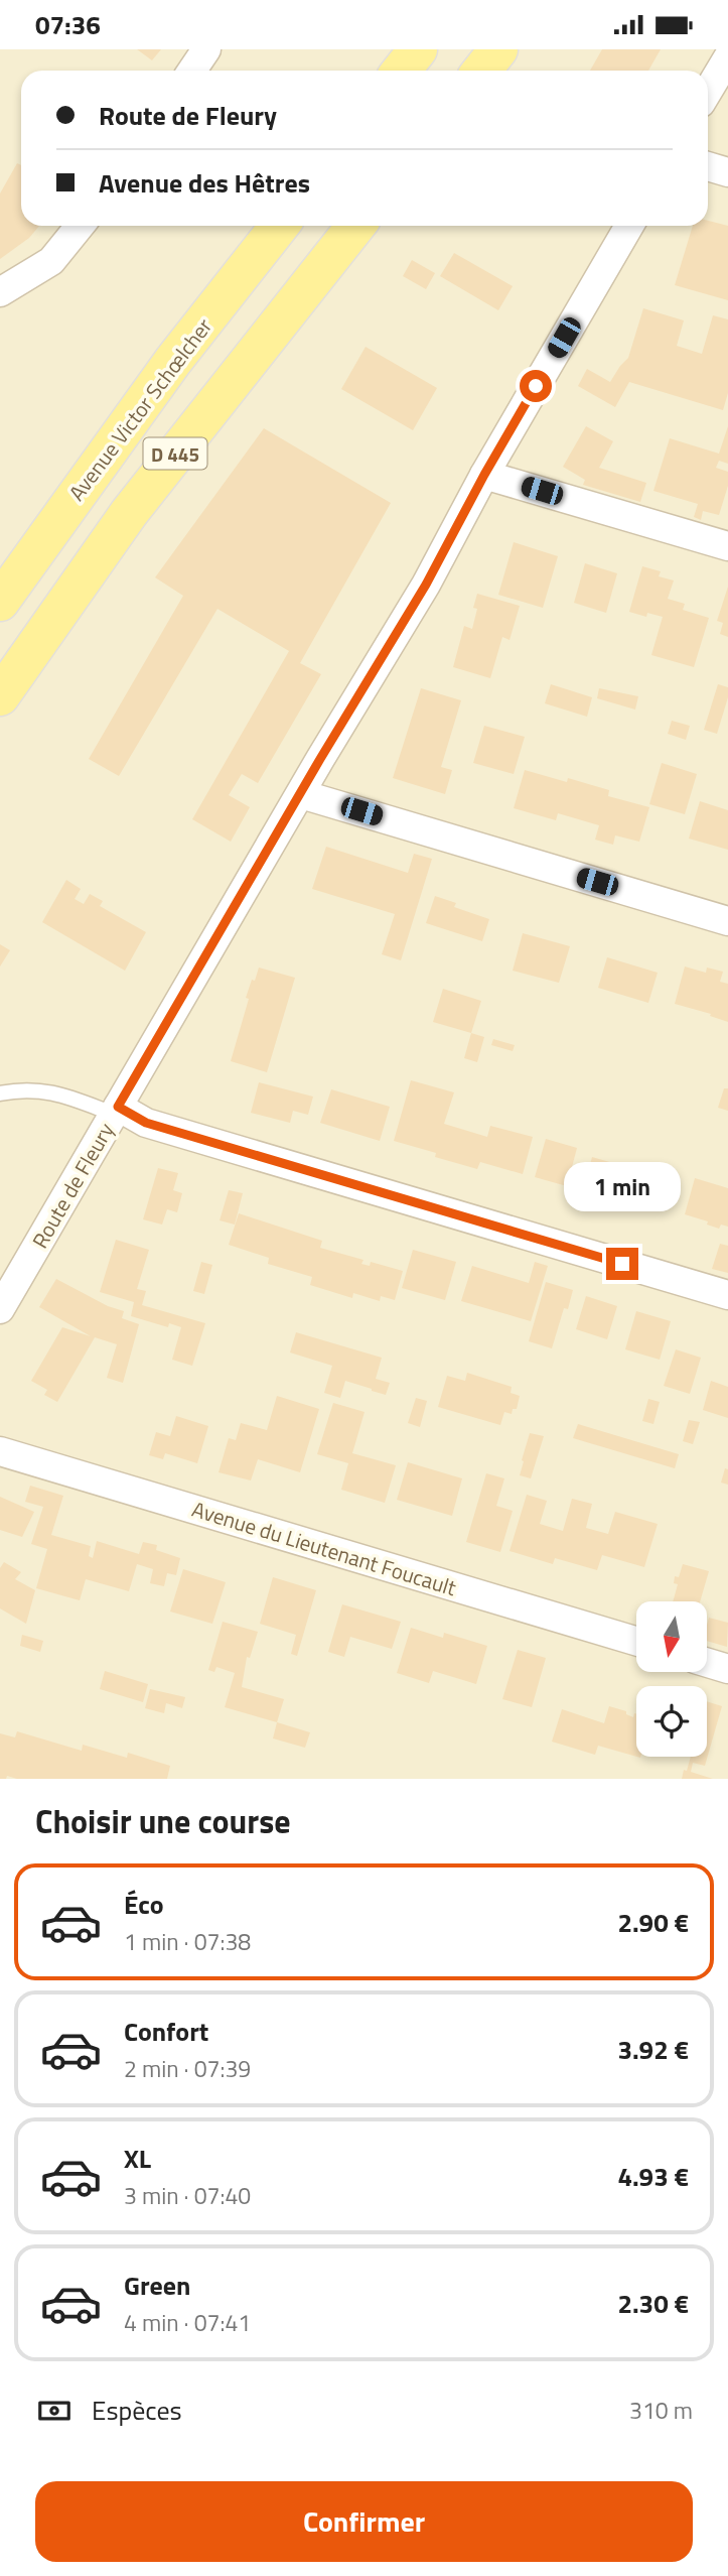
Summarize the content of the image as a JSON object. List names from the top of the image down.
{
  "streets": {
    "main road": ["Avenue Victor Schœlcher", "D 445"],
    "street": ["Route de Fleury", "Avenue du Lieutenant Foucault"]
  },
  "north": "bottom",
  "page": {
    "status": "07:36",
    "banner": ["Route de Fleury", "Avenue des Hêtres"],
    "bubble": "1 min",
    "heading": "Choisir une course",
    "list": [
      {
        "name": "Éco",
        "note": "1 min · 07:38",
        "value": "2.90 €"
      },
      {
        "name": "Confort",
        "note": "2 min · 07:39",
        "value": "3.92 €"
      },
      {
        "name": "XL",
        "note": "3 min · 07:40",
        "value": "4.93 €"
      },
      {
        "name": "Green",
        "note": "4 min · 07:41",
        "value": "2.30 €"
      }
    ],
    "pay": ["Espèces", "310 m"],
    "buttons": "Confirmer"
  }
}
